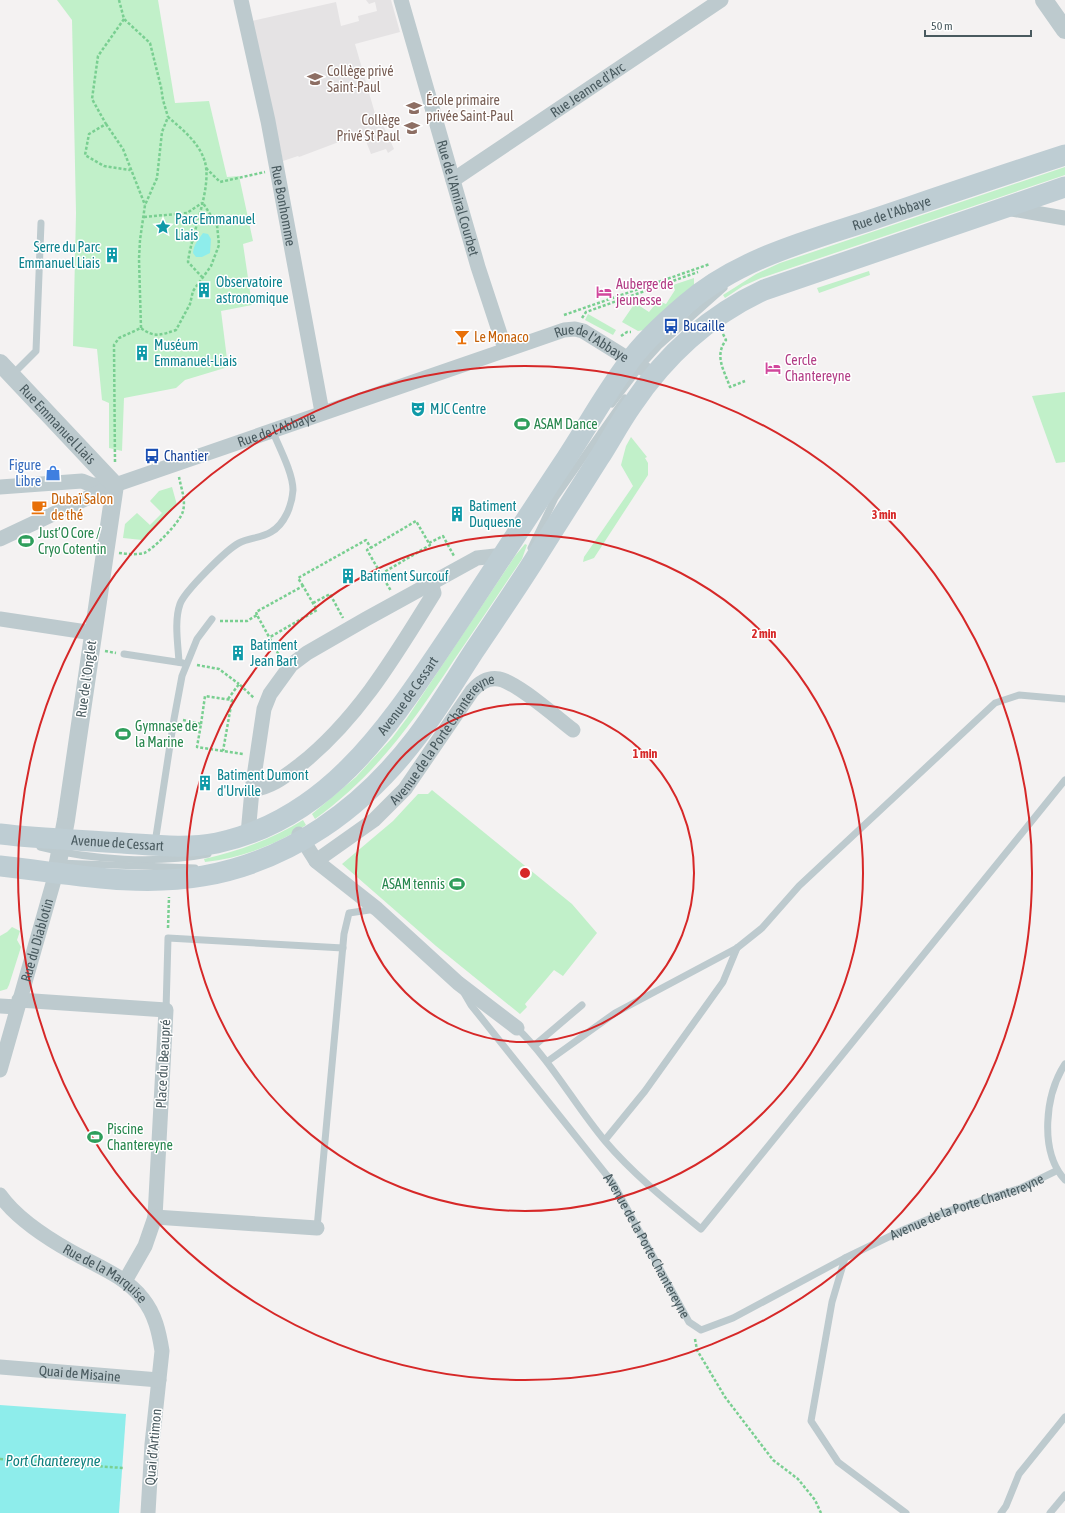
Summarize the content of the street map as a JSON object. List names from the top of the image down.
{
  "streets": {
    "main road": ["Rue de l'Abbaye", "Avenue de Cessart"],
    "street": [
      "Rue Jeanne d'Arc",
      "Rue de l'Amiral Courbet",
      "Rue Bonhomme",
      "Rue Emmanuel Liais",
      "Rue de l'Onglet",
      "Avenue de la Porte Chantereyne",
      "Rue du Diablotin",
      "Place du Beaupré",
      "Rue de la Marquise",
      "Quai de Misaine",
      "Quai d’Artimon"
    ]
  },
  "crossings": [
    ["Rue Jeanne d'Arc", "Rue de l'Amiral Courbet"],
    ["Rue de l'Amiral Courbet", "Rue de l'Abbaye"],
    ["Rue Bonhomme", "Rue de l'Abbaye"],
    ["Rue de l'Abbaye", "Rue Emmanuel Liais"],
    ["Rue de l'Abbaye", "Rue de l'Onglet"],
    ["Rue de l'Abbaye", "Avenue de Cessart"],
    ["Rue de l'Abbaye", "Avenue de la Porte Chantereyne"],
    ["Rue Emmanuel Liais", "Rue de l'Onglet"],
    ["Rue de l'Onglet", "Avenue de Cessart"],
    ["Rue de l'Onglet", "Rue du Diablotin"],
    ["Avenue de Cessart", "Rue du Diablotin"],
    ["Rue du Diablotin", "Place du Beaupré"],
    ["Place du Beaupré", "Rue de la Marquise"],
    ["Rue de la Marquise", "Quai de Misaine"],
    ["Rue de la Marquise", "Quai d’Artimon"],
    ["Quai de Misaine", "Quai d’Artimon"]
  ],
  "water": ["Port Chantereyne"],
  "places": {
    "school or university": ["Collège privé Saint-Paul", "École primaire privée Saint-Paul", "Collège Privé St Paul"],
    "place": ["Parc Emmanuel Liais"],
    "building": [
      "Serre du Parc Emmanuel Liais",
      "Observatoire astronomique",
      "Muséum Emmanuel-Liais",
      "Batiment Duquesne",
      "Batiment Surcouf",
      "Batiment Jean Bart",
      "Batiment Dumont d'Urville"
    ],
    "hotel": ["Auberge de jeunesse", "Cercle Chantereyne"],
    "bus stop": ["Bucaille", "Chantier"],
    "bar": ["Le Monaco"],
    "theatre": ["MJC Centre"],
    "sports": [
      "ASAM Dance",
      "Just’O Core / Cryo Cotentin",
      "Gymnase de la Marine",
      "ASAM tennis",
      "Piscine Chantereyne"
    ],
    "shop": ["Figure Libre"],
    "cafe": ["Dubaï Salon de thé"]
  },
  "scale_bar": "50 m",
  "rings": ["3 min", "2 min", "1 min"]
}
